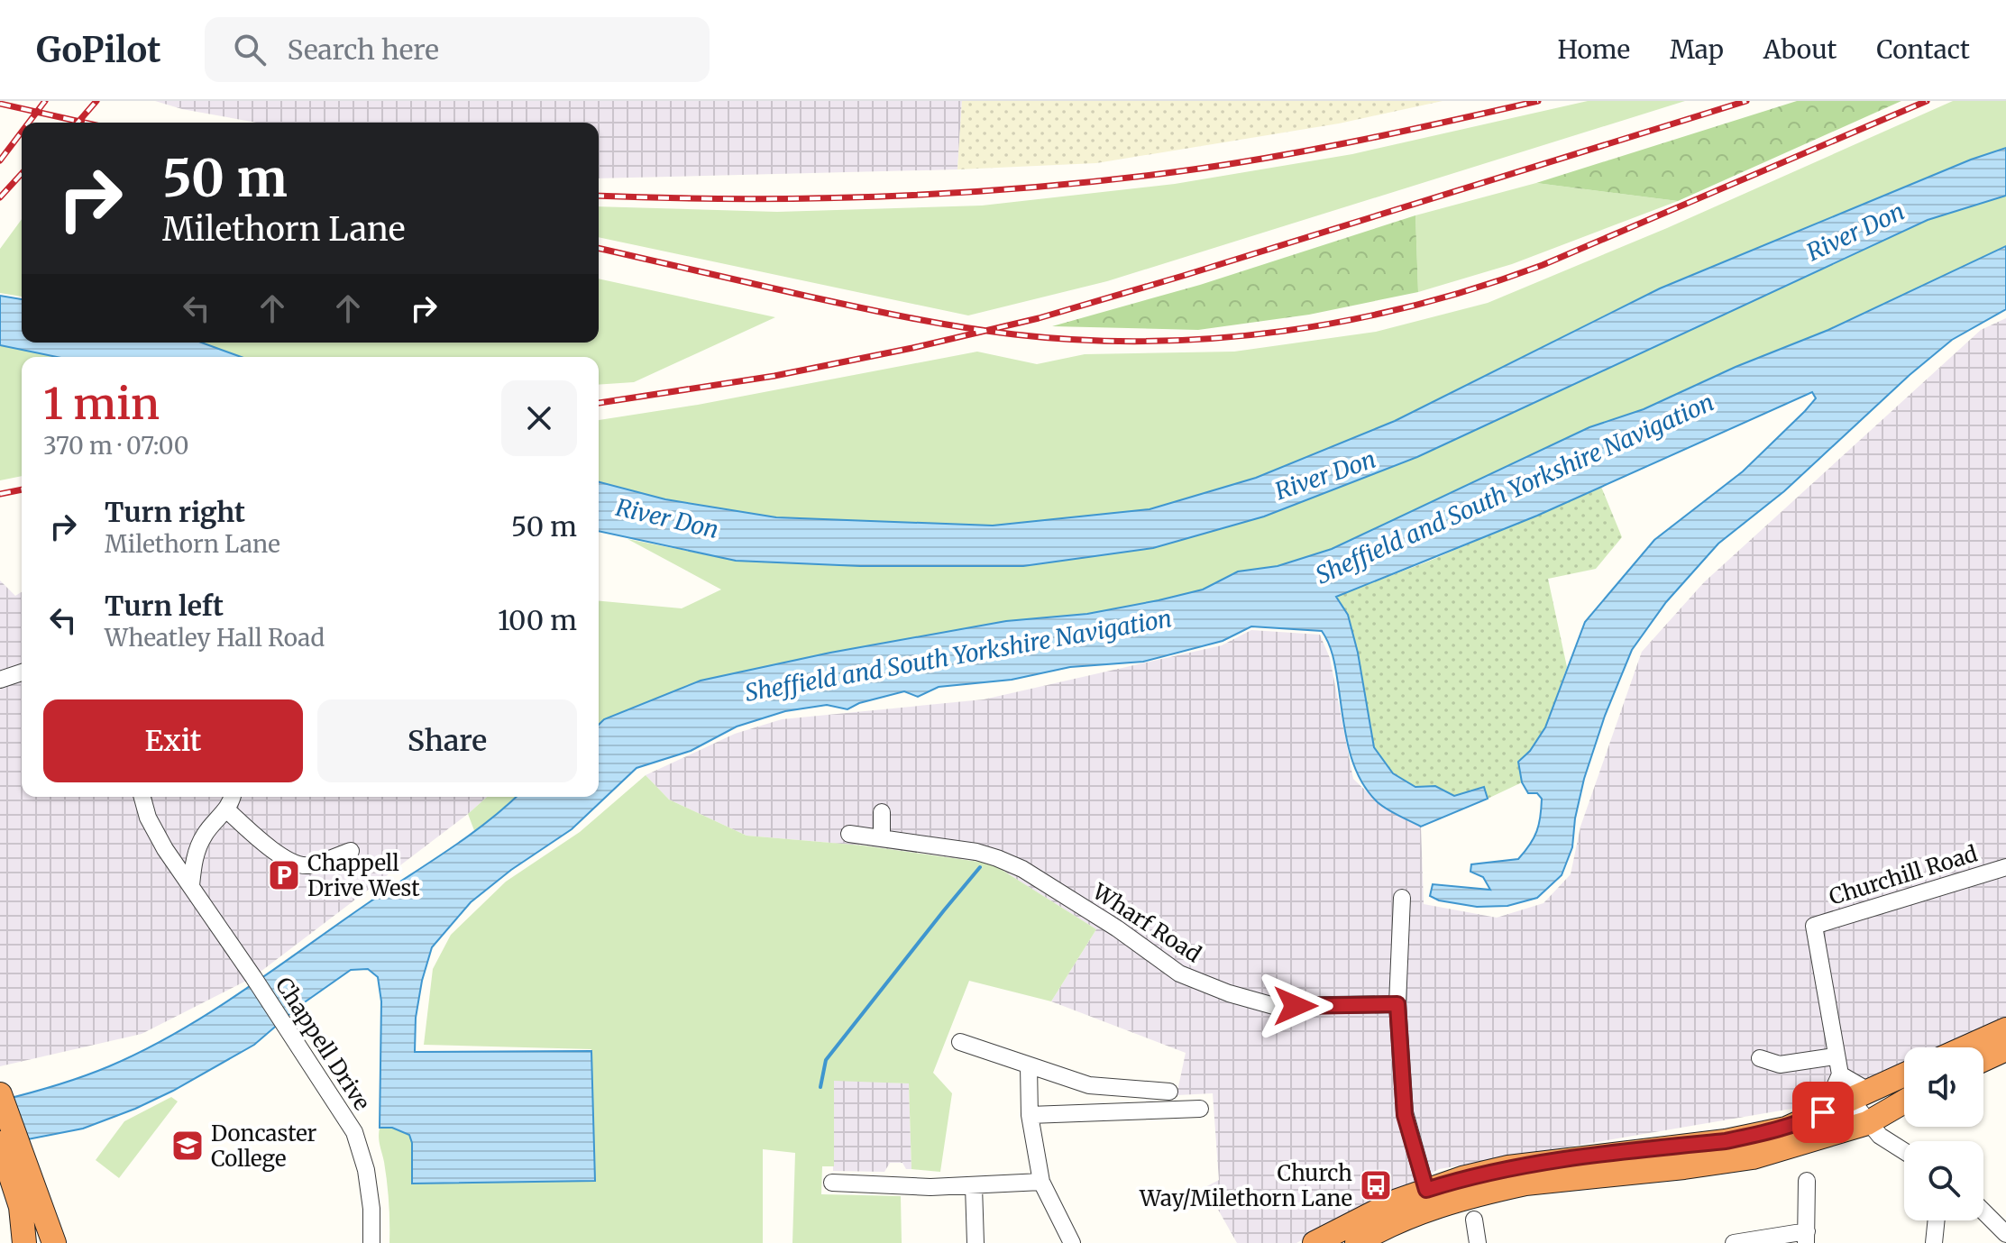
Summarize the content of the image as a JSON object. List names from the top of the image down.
{
  "streets": {
    "street": ["Churchill Road", "Wharf Road", "Chappell Drive"]
  },
  "water": ["River Don", "Sheffield and South Yorkshire Navigation"],
  "places": {
    "parking": ["Chappell Drive West"],
    "school or university": ["Doncaster College"],
    "bus stop": ["Church Way/Milethorn Lane"]
  },
  "page": {
    "header": "GoPilot",
    "search": "Search here",
    "nav": [
      "Home",
      "Map",
      "About",
      "Contact"
    ],
    "turn": ["50 m", "Milethorn Lane"],
    "heading": ["1 min", "370 m · 07:00"],
    "list": [
      {
        "name": "Turn right",
        "note": "Milethorn Lane",
        "value": "50 m"
      },
      {
        "name": "Turn left",
        "note": "Wheatley Hall Road",
        "value": "100 m"
      }
    ],
    "buttons": ["Exit", "Share"]
  }
}
